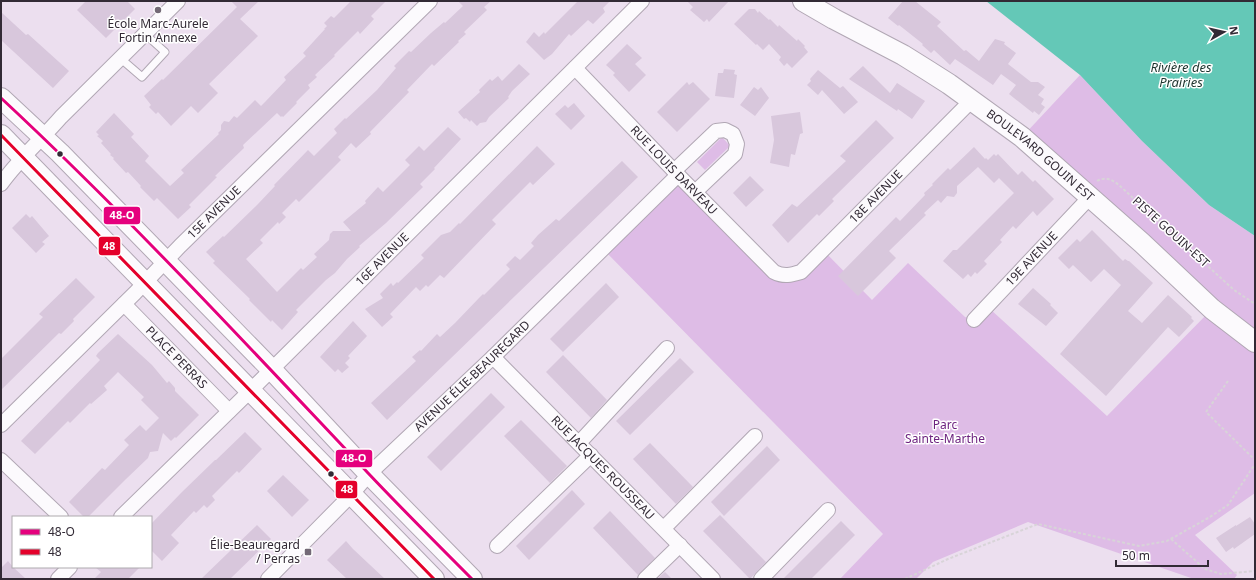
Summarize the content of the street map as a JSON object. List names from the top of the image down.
{
  "streets": {
    "main road": ["BOULEVARD GOUIN EST"],
    "street": [
      "RUE LOUIS DARVEAU",
      "18E AVENUE",
      "15E AVENUE",
      "16E AVENUE",
      "19E AVENUE",
      "PLACE PERRAS",
      "AVENUE ÉLIE-BEAUREGARD",
      "RUE JACQUES ROUSSEAU"
    ],
    "path": ["PISTE GOUIN-EST"]
  },
  "crossings": [
    ["BOULEVARD GOUIN EST", "18E AVENUE"],
    ["BOULEVARD GOUIN EST", "PISTE GOUIN-EST"],
    ["BOULEVARD GOUIN EST", "19E AVENUE"],
    ["RUE LOUIS DARVEAU", "18E AVENUE"],
    ["RUE LOUIS DARVEAU", "16E AVENUE"],
    ["RUE LOUIS DARVEAU", "AVENUE ÉLIE-BEAUREGARD"],
    ["15E AVENUE", "PLACE PERRAS"],
    ["PISTE GOUIN-EST", "19E AVENUE"],
    ["16E AVENUE", "PLACE PERRAS"],
    ["AVENUE ÉLIE-BEAUREGARD", "RUE JACQUES ROUSSEAU"]
  ],
  "water": ["Rivière des Prairies"],
  "parks": ["Parc Sainte-Marthe"],
  "places": {
    "other": ["École Marc-Aurele Fortin Annexe"],
    "transit": ["Élie-Beauregard / Perras"]
  },
  "lines": ["transit line 48-O", "transit line 48"],
  "legend": ["48-O", "48"],
  "scale_bar": "50 m",
  "north": "right"
}
